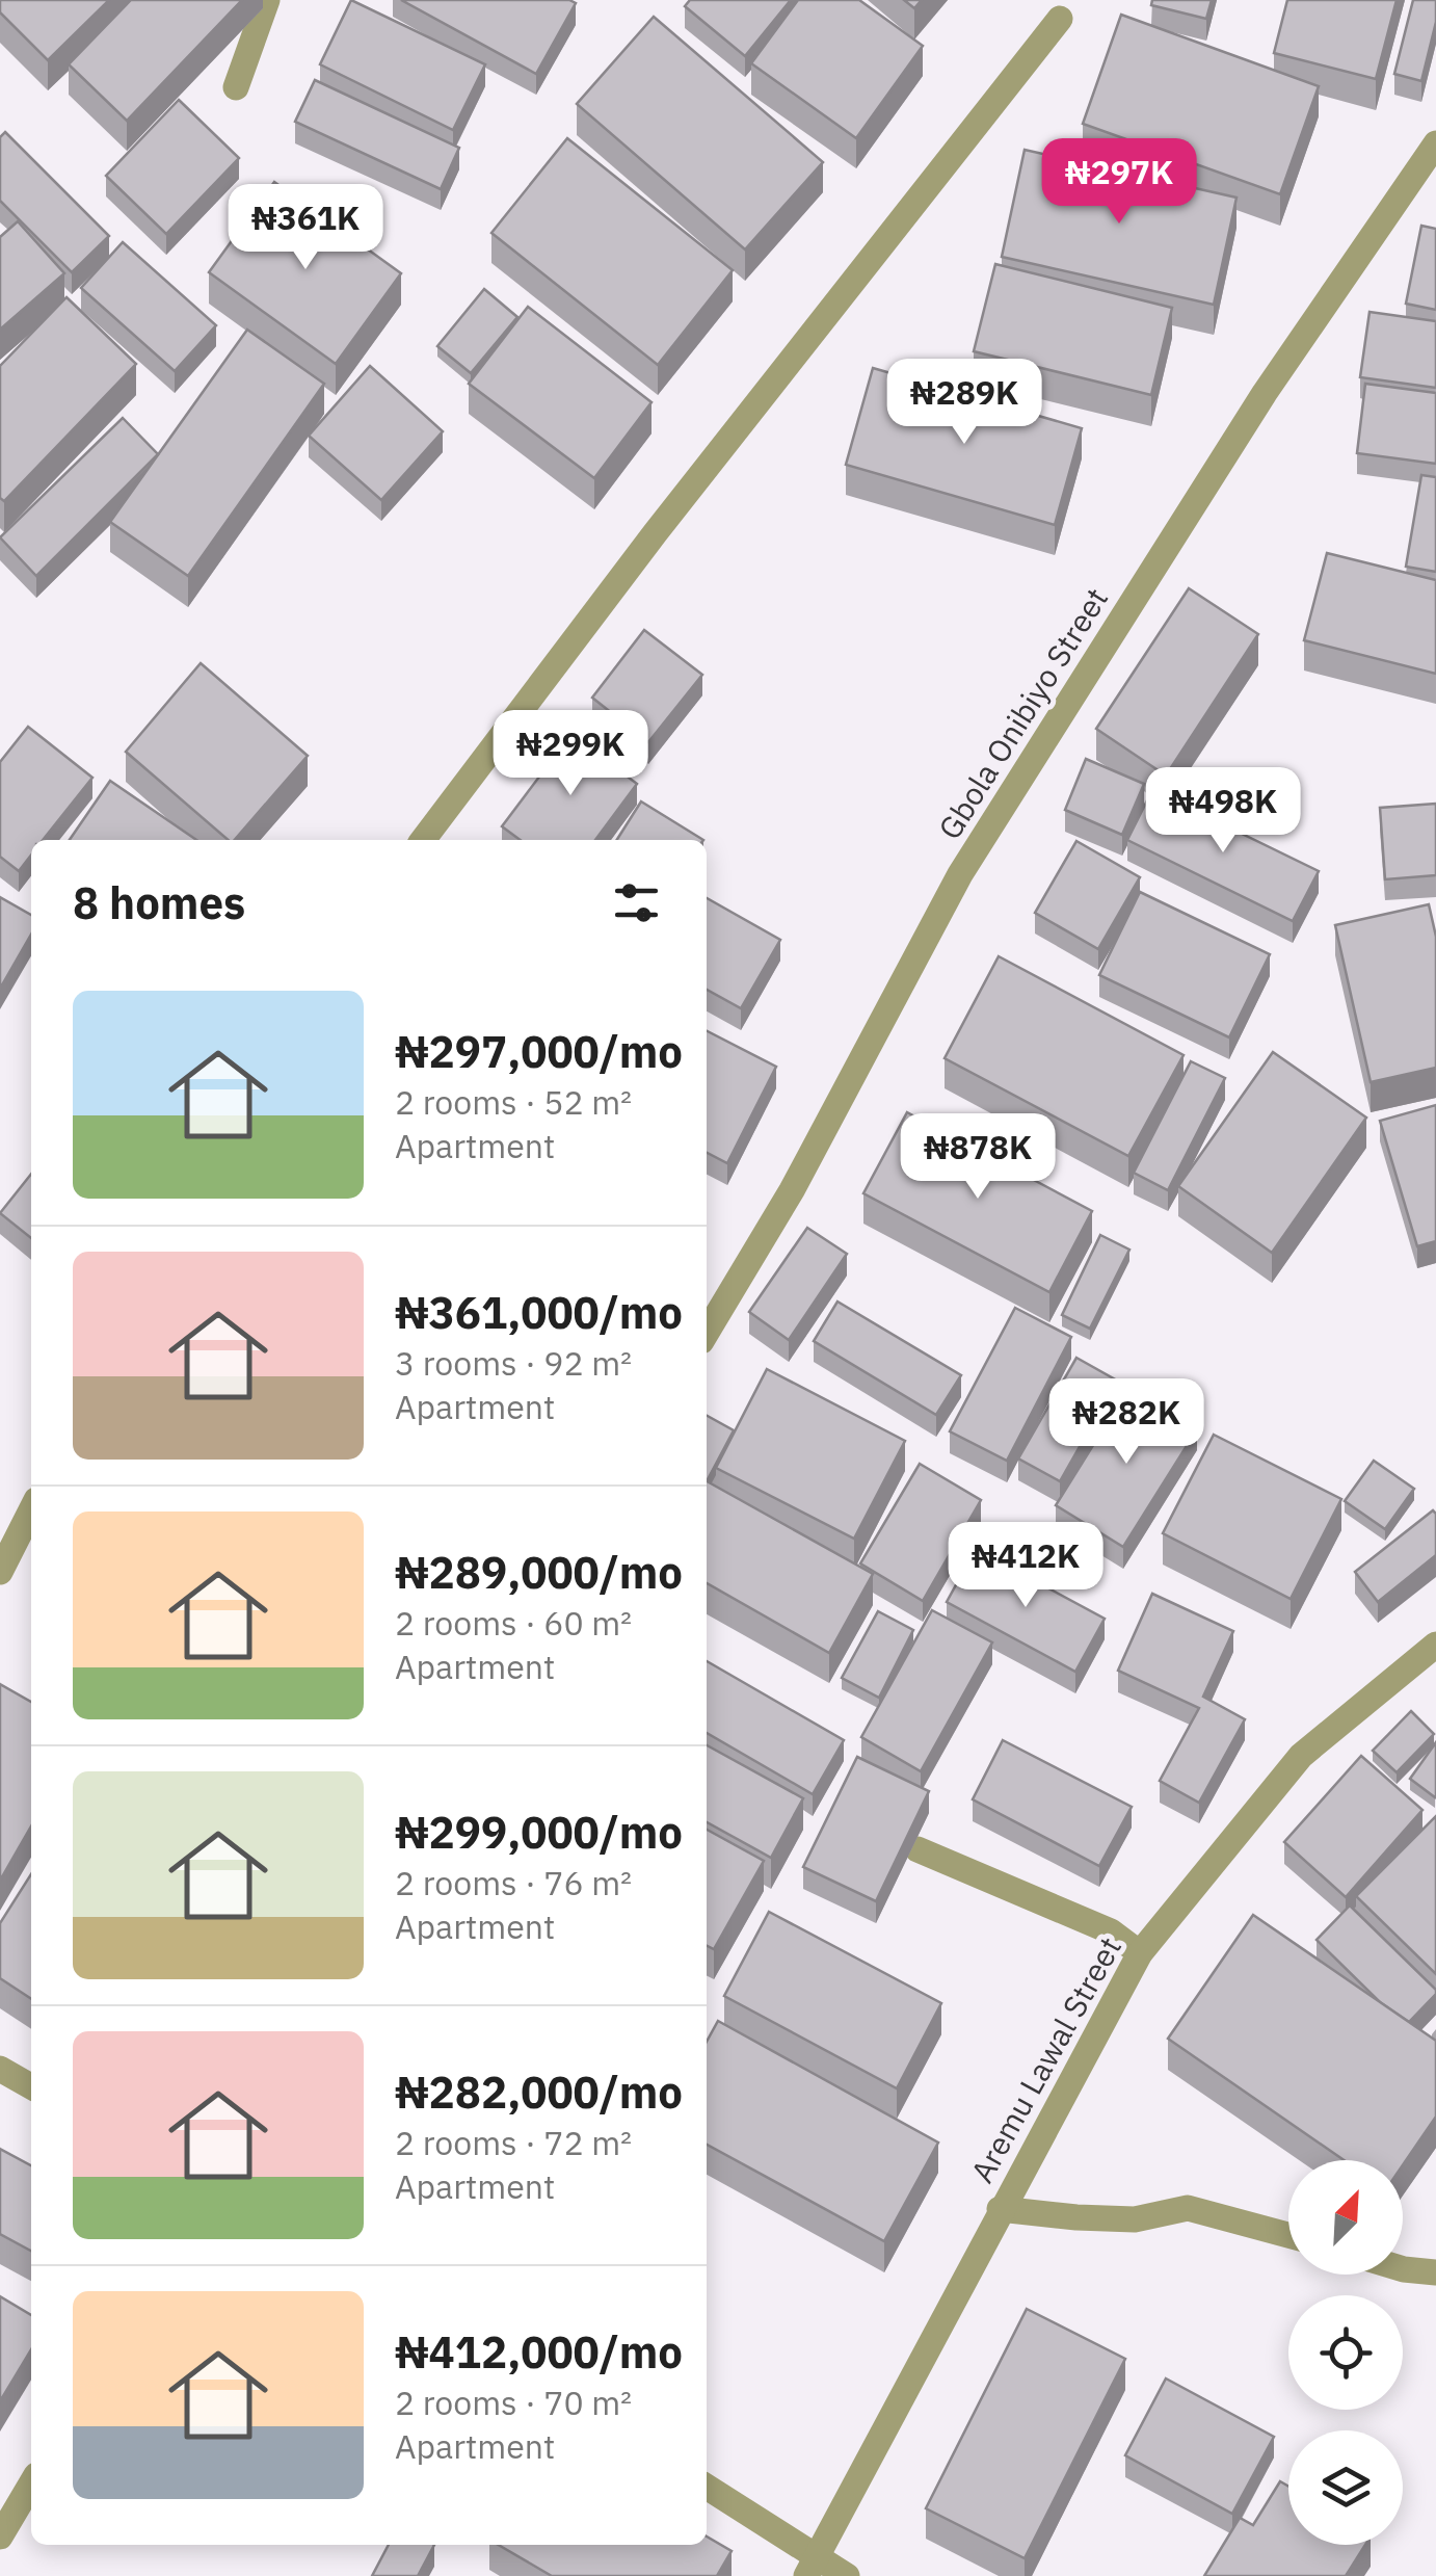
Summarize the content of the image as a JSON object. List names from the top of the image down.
{
  "streets": {
    "street": ["Gbola Onibiyo Street", "Aremu Lawal Street"]
  },
  "north": "top right",
  "page": {
    "price": [
      "₦297K",
      "₦361K",
      "₦289K",
      "₦299K",
      "₦498K",
      "₦878K",
      "₦282K",
      "₦412K"
    ],
    "heading": "8 homes",
    "list": [
      {
        "name": "₦297,000/mo",
        "note": "2 rooms · 52 m² · Apartment"
      },
      {
        "name": "₦361,000/mo",
        "note": "3 rooms · 92 m² · Apartment"
      },
      {
        "name": "₦289,000/mo",
        "note": "2 rooms · 60 m² · Apartment"
      },
      {
        "name": "₦299,000/mo",
        "note": "2 rooms · 76 m² · Apartment"
      },
      {
        "name": "₦282,000/mo",
        "note": "2 rooms · 72 m² · Apartment"
      },
      {
        "name": "₦412,000/mo",
        "note": "2 rooms · 70 m² · Apartment"
      }
    ]
  }
}
